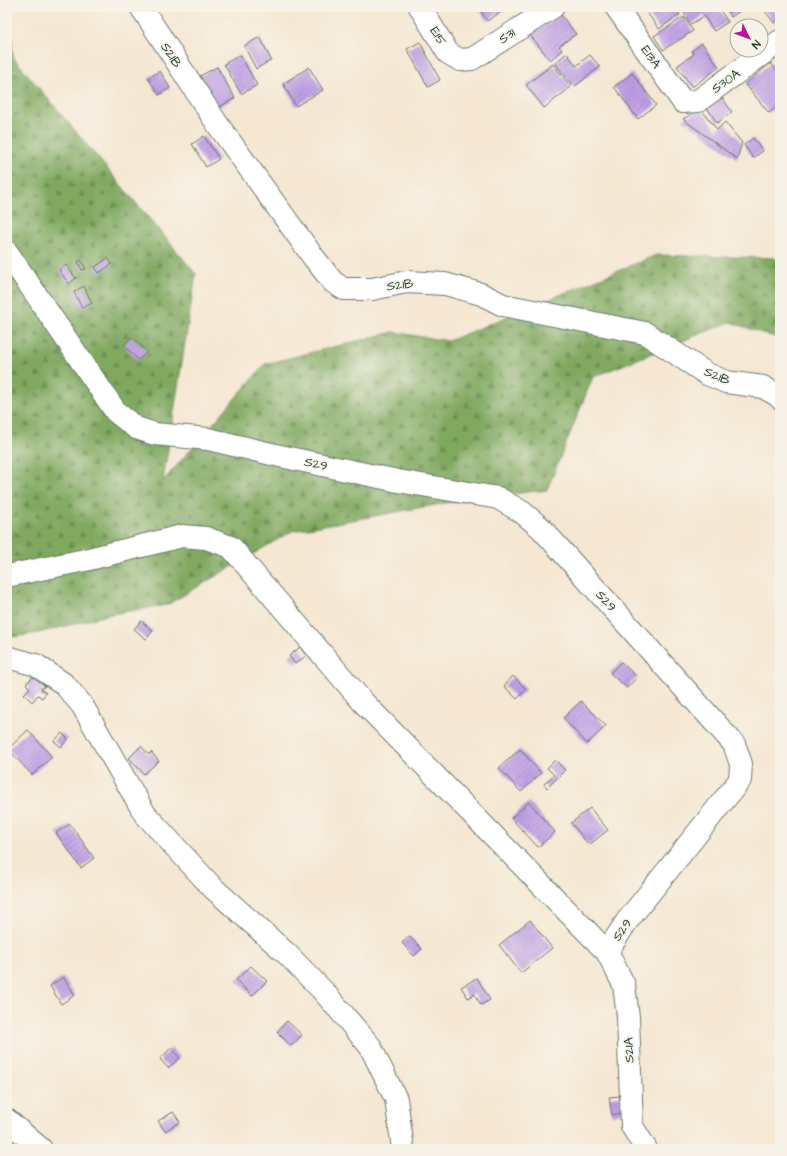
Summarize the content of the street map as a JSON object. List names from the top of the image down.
{
  "streets": {
    "street": [
      "E15",
      "S31",
      "S21B",
      "E13A",
      "S30A",
      "S29",
      "S21A"
    ]
  },
  "crossings": [
    ["E15", "S31"],
    ["E13A", "S30A"],
    ["S29", "S21A"]
  ],
  "north": "bottom right"
}
